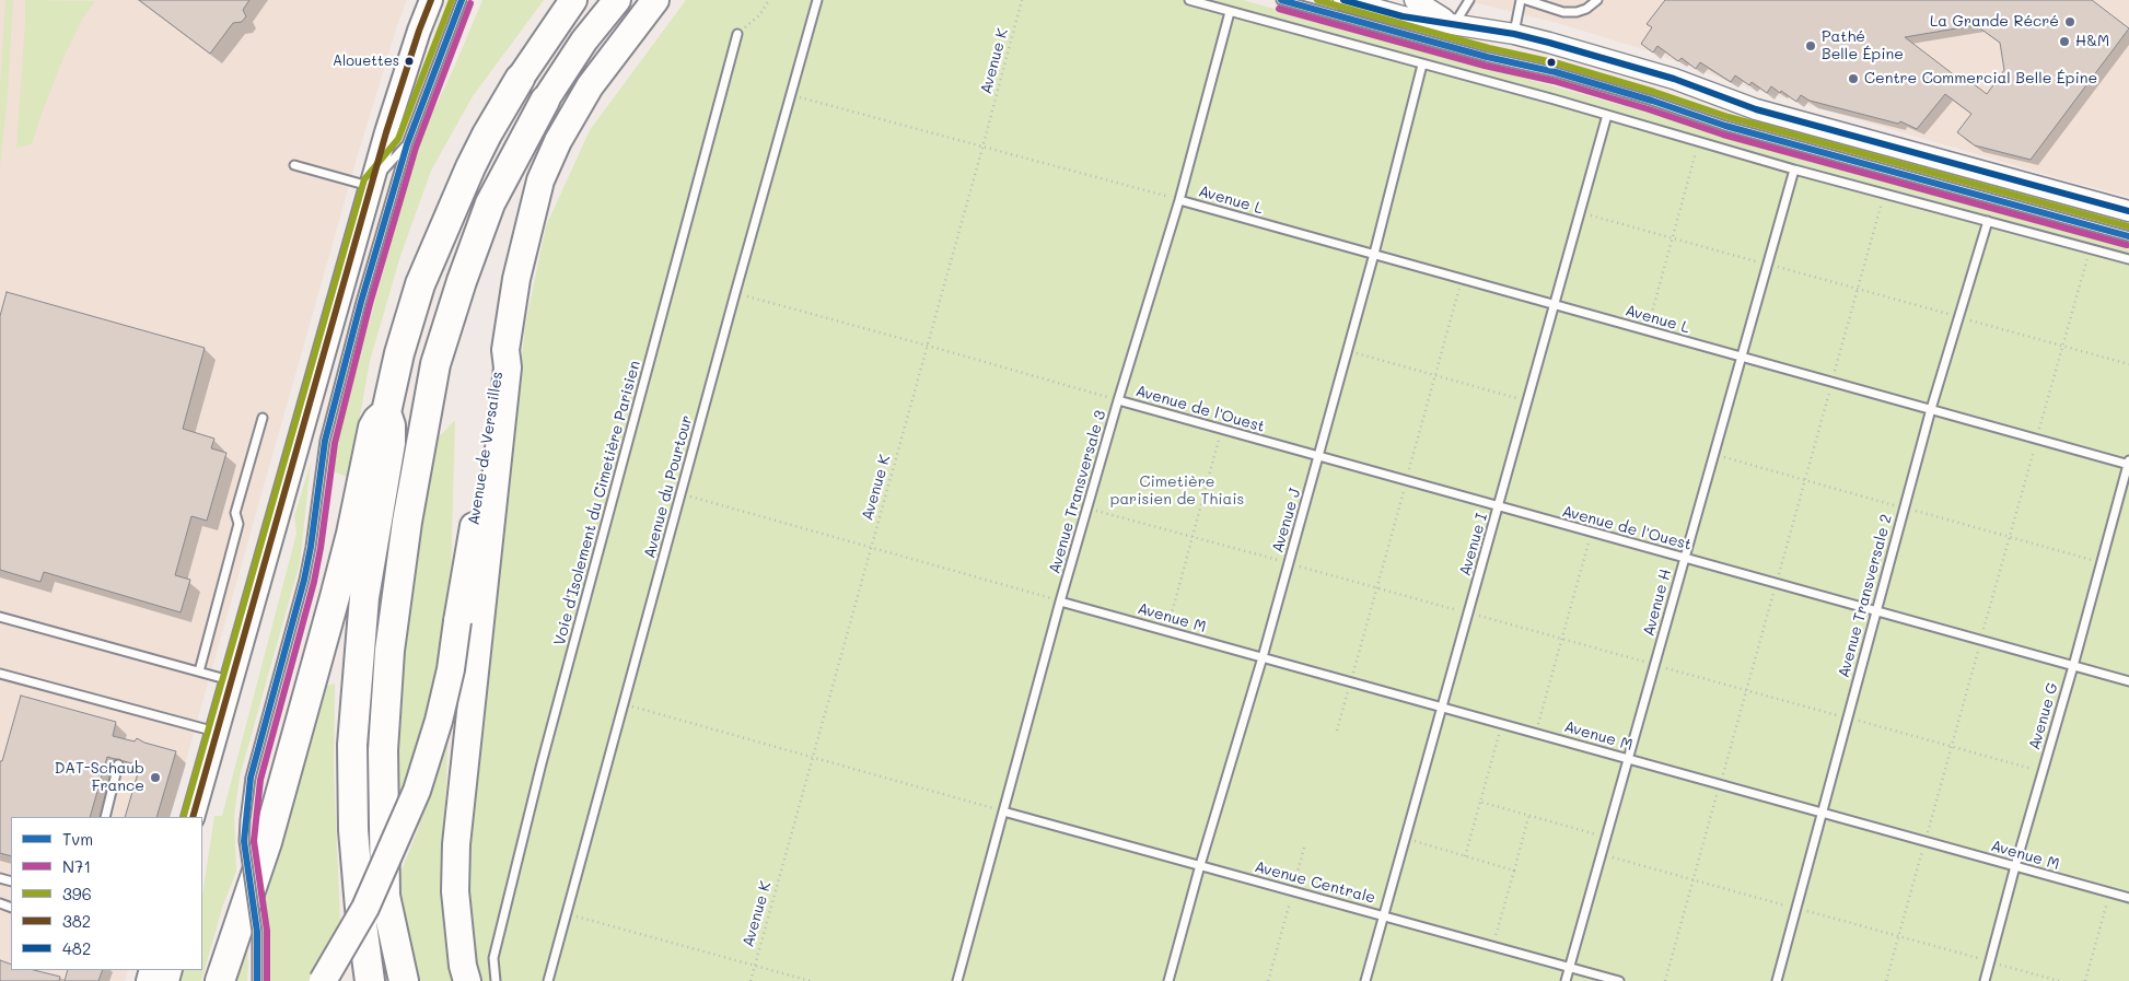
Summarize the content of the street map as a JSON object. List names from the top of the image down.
{
  "streets": {
    "highway": ["Avenue de Versailles"],
    "lane": [
      "Avenue L",
      "Avenue de l'Ouest",
      "Avenue du Pourtour",
      "Avenue Transversale 3",
      "Voie d'Isolement du Cimetière Parisien",
      "Avenue J",
      "Avenue I",
      "Avenue Transversale 2",
      "Avenue H",
      "Avenue M",
      "Avenue G",
      "Avenue Centrale"
    ],
    "path": ["Avenue K"]
  },
  "crossings": [
    ["Avenue L", "Avenue Transversale 3"],
    ["Avenue L", "Avenue J"],
    ["Avenue L", "Avenue I"],
    ["Avenue L", "Avenue Transversale 2"],
    ["Avenue L", "Avenue H"],
    ["Avenue L", "Avenue G"],
    ["Avenue de l'Ouest", "Avenue Transversale 3"],
    ["Avenue de l'Ouest", "Avenue J"],
    ["Avenue de l'Ouest", "Avenue I"],
    ["Avenue de l'Ouest", "Avenue Transversale 2"],
    ["Avenue de l'Ouest", "Avenue H"],
    ["Avenue de l'Ouest", "Avenue G"],
    ["Avenue Transversale 3", "Avenue M"],
    ["Avenue Transversale 3", "Avenue Centrale"],
    ["Avenue J", "Avenue M"],
    ["Avenue J", "Avenue Centrale"],
    ["Avenue I", "Avenue M"],
    ["Avenue I", "Avenue Centrale"],
    ["Avenue Transversale 2", "Avenue M"],
    ["Avenue H", "Avenue M"],
    ["Avenue H", "Avenue Centrale"],
    ["Avenue M", "Avenue G"]
  ],
  "parks": ["Cimetière parisien de Thiais"],
  "places": [
    "La Grande Récré",
    "H&M",
    "Pathé Belle Épine",
    "Alouettes",
    "Centre Commercial Belle Épine",
    "DAT-Schaub France"
  ],
  "lines": [
    "transit line Tvm",
    "transit line 396",
    "transit line 382",
    "transit line 482",
    "transit line N71"
  ],
  "legend": [
    "Tvm",
    "N71",
    "396",
    "382",
    "482"
  ]
}
